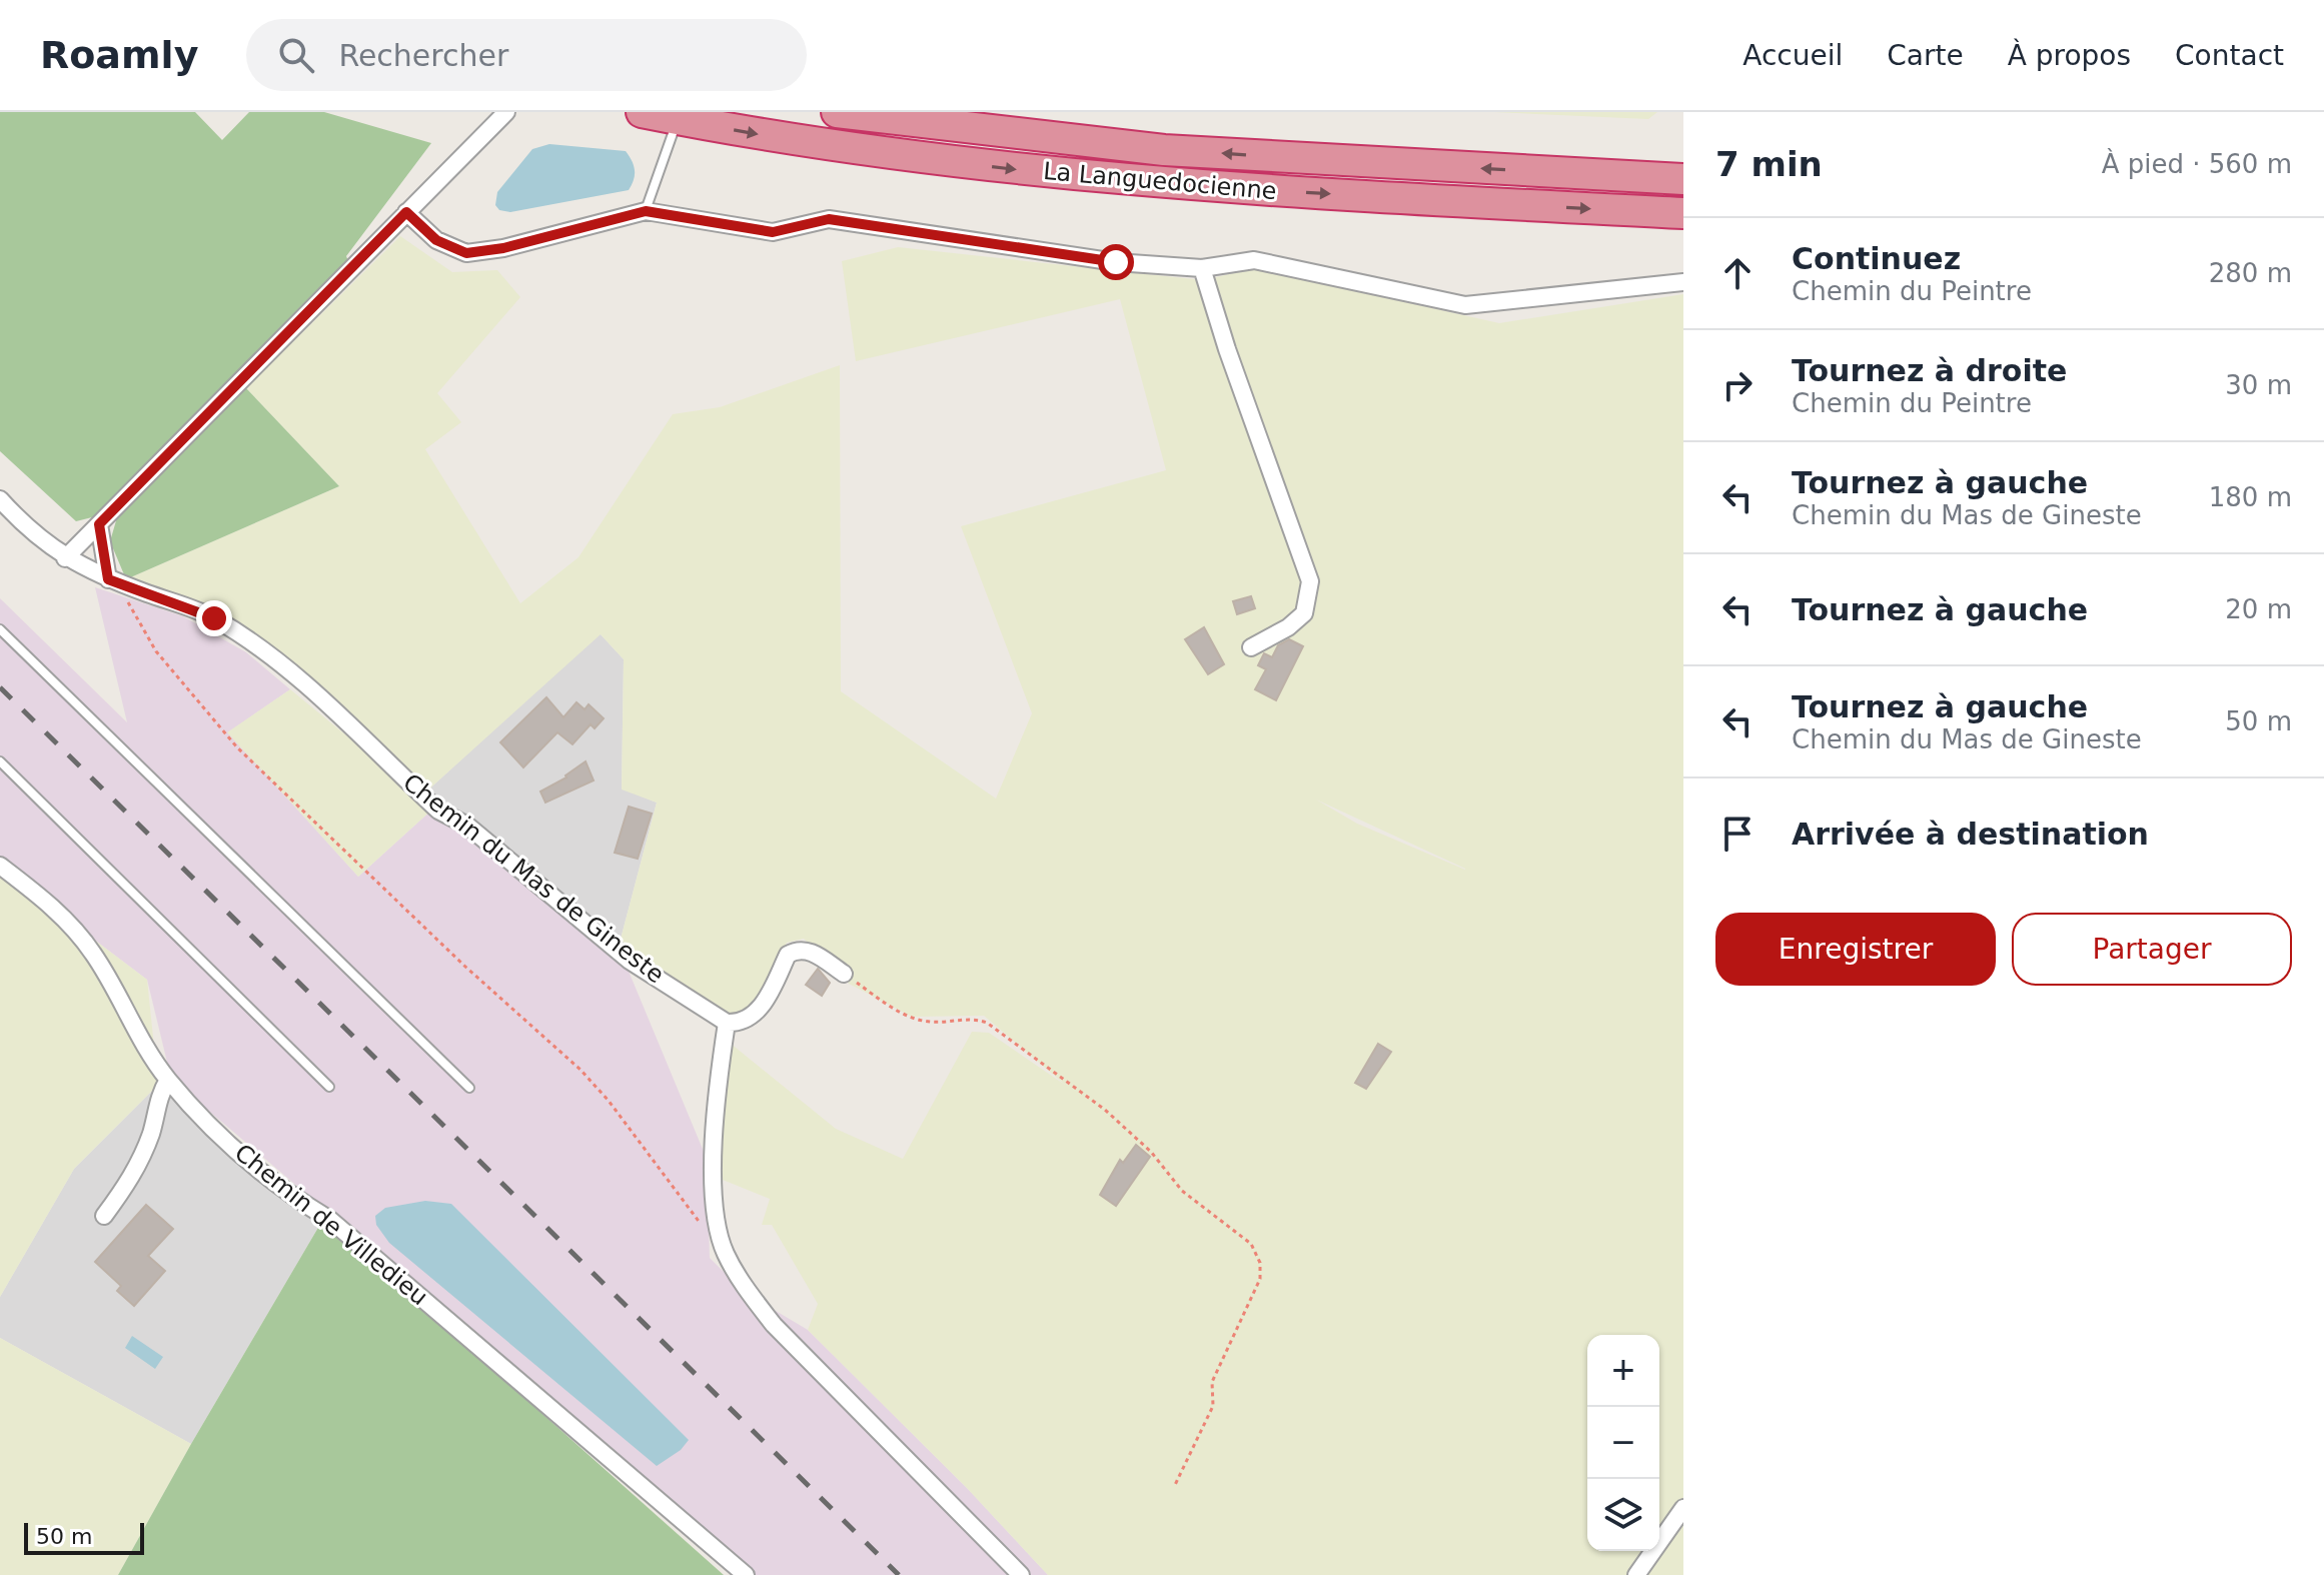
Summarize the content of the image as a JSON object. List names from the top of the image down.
{
  "streets": {
    "highway": ["La Languedocienne"],
    "street": ["Chemin du Mas de Gineste", "Chemin de Villedieu"]
  },
  "scale_bar": "50 m",
  "page": {
    "header": "Roamly",
    "search": "Rechercher",
    "nav": [
      "Accueil",
      "Carte",
      "À propos",
      "Contact"
    ],
    "heading": ["7 min", "À pied · 560 m"],
    "list": [
      ["Continuez", "Chemin du Peintre", "280 m"],
      ["Tournez à droite", "Chemin du Peintre", "30 m"],
      ["Tournez à gauche", "Chemin du Mas de Gineste", "180 m"],
      ["Tournez à gauche", "20 m"],
      ["Tournez à gauche", "Chemin du Mas de Gineste", "50 m"],
      "Arrivée à destination"
    ],
    "buttons": ["Enregistrer", "Partager"],
    "map_buttons": ["+", "−"],
    "scale": "50 m"
  }
}
